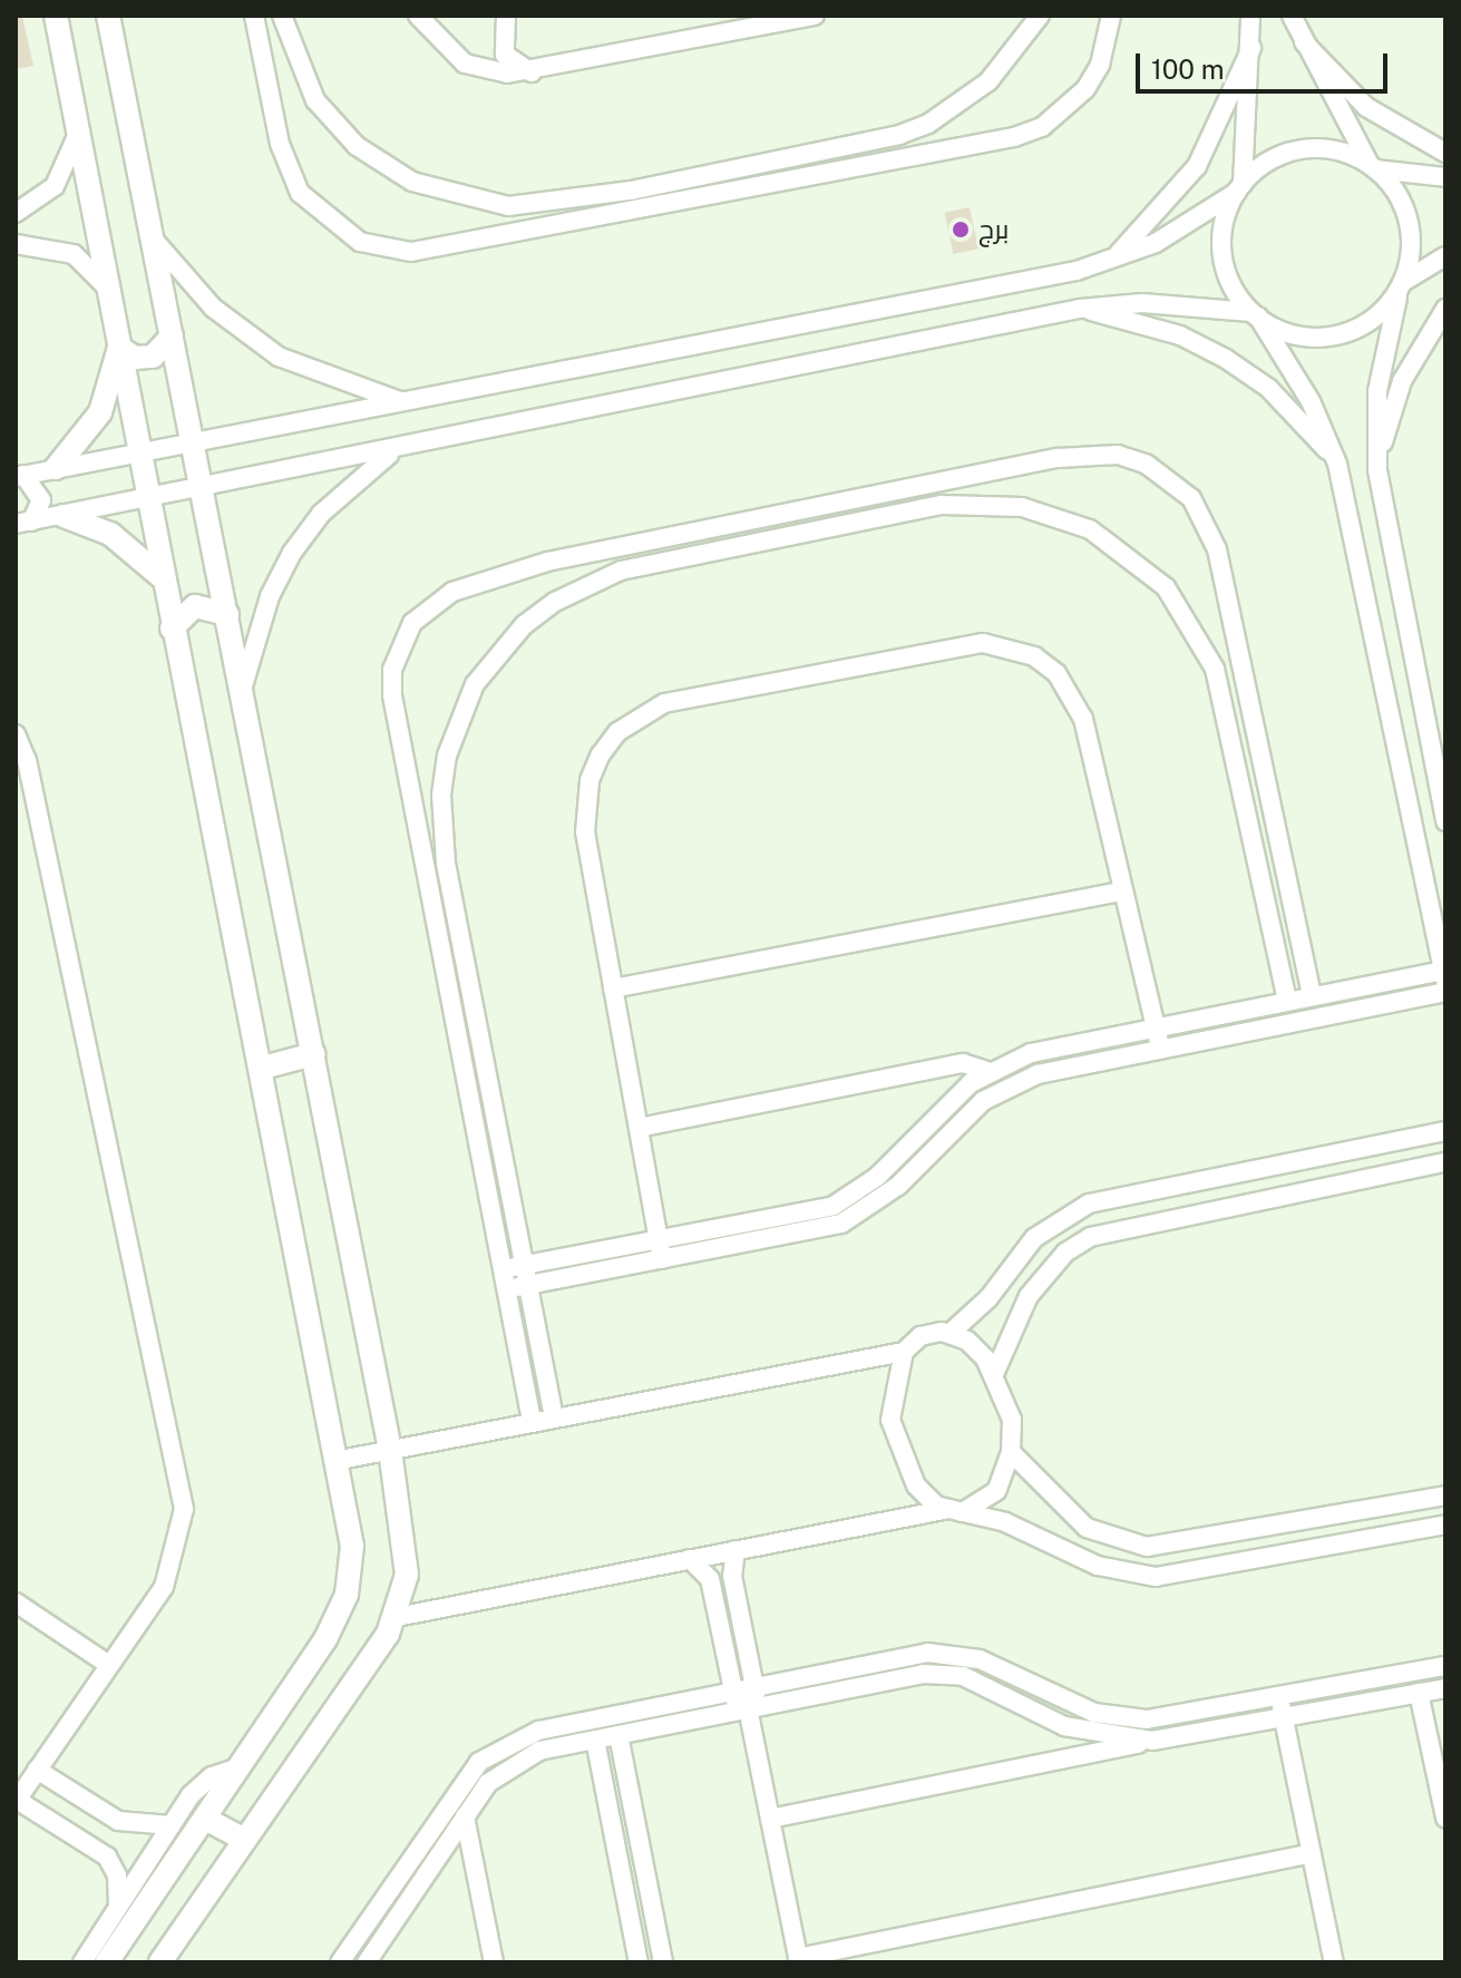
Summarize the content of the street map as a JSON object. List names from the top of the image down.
{
  "places": ["برج"],
  "scale_bar": "100 m"
}
